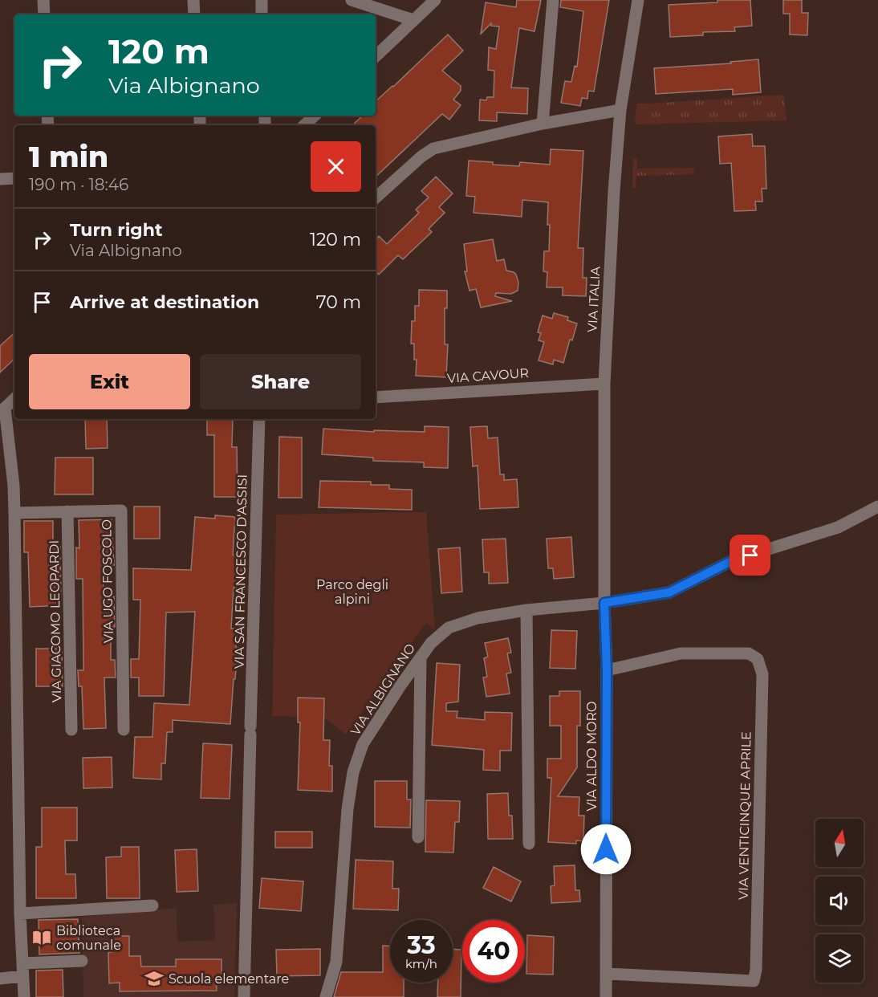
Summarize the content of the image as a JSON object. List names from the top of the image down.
{
  "streets": {
    "street": [
      "VIA ITALIA",
      "VIA CAVOUR",
      "VIA SAN FRANCESCO D'ASSISI",
      "VIA UGO FOSCOLO",
      "VIA GIACOMO LEOPARDI",
      "VIA ALBIGNANO",
      "VIA ALDO MORO",
      "VIA VENTICINQUE APRILE"
    ]
  },
  "crossings": [
    ["VIA ITALIA", "VIA CAVOUR"],
    ["VIA ITALIA", "VIA ALBIGNANO"],
    ["VIA ITALIA", "VIA ALDO MORO"],
    ["VIA UGO FOSCOLO", "VIA GIACOMO LEOPARDI"],
    ["VIA ALBIGNANO", "VIA ALDO MORO"],
    ["VIA ALDO MORO", "VIA VENTICINQUE APRILE"]
  ],
  "parks": ["Parco degli alpini"],
  "places": {
    "library": ["Biblioteca comunale"],
    "school or university": ["Scuola elementare"]
  },
  "north": "top",
  "page": {
    "turn": ["120 m", "Via Albignano"],
    "heading": ["1 min", "190 m · 18:46"],
    "list": [
      {
        "name": "Turn right",
        "note": "Via Albignano",
        "value": "120 m"
      },
      {
        "name": "Arrive at destination",
        "value": "70 m"
      }
    ],
    "buttons": ["Exit", "Share"],
    "speed": "33 km/h",
    "limit": "40"
  }
}
